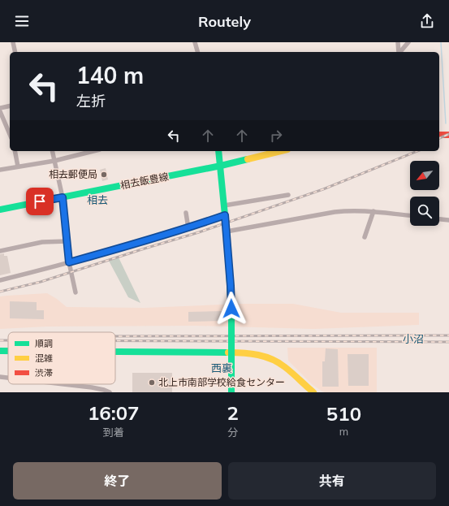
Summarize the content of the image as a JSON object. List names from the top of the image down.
{
  "streets": {
    "street": ["相去飯豊線"]
  },
  "districts": ["相去", "小沼", "西裏"],
  "places": ["相去郵便局", "北上市南部学校給食センター"],
  "legend": ["順調", "混雑", "渋滞"],
  "north": "bottom left",
  "page": {
    "header": "Routely",
    "turn": ["140 m", "左折"],
    "eta": [
      "16:07",
      "到着",
      "2",
      "分",
      "510",
      "m"
    ],
    "buttons": ["終了", "共有"]
  }
}
